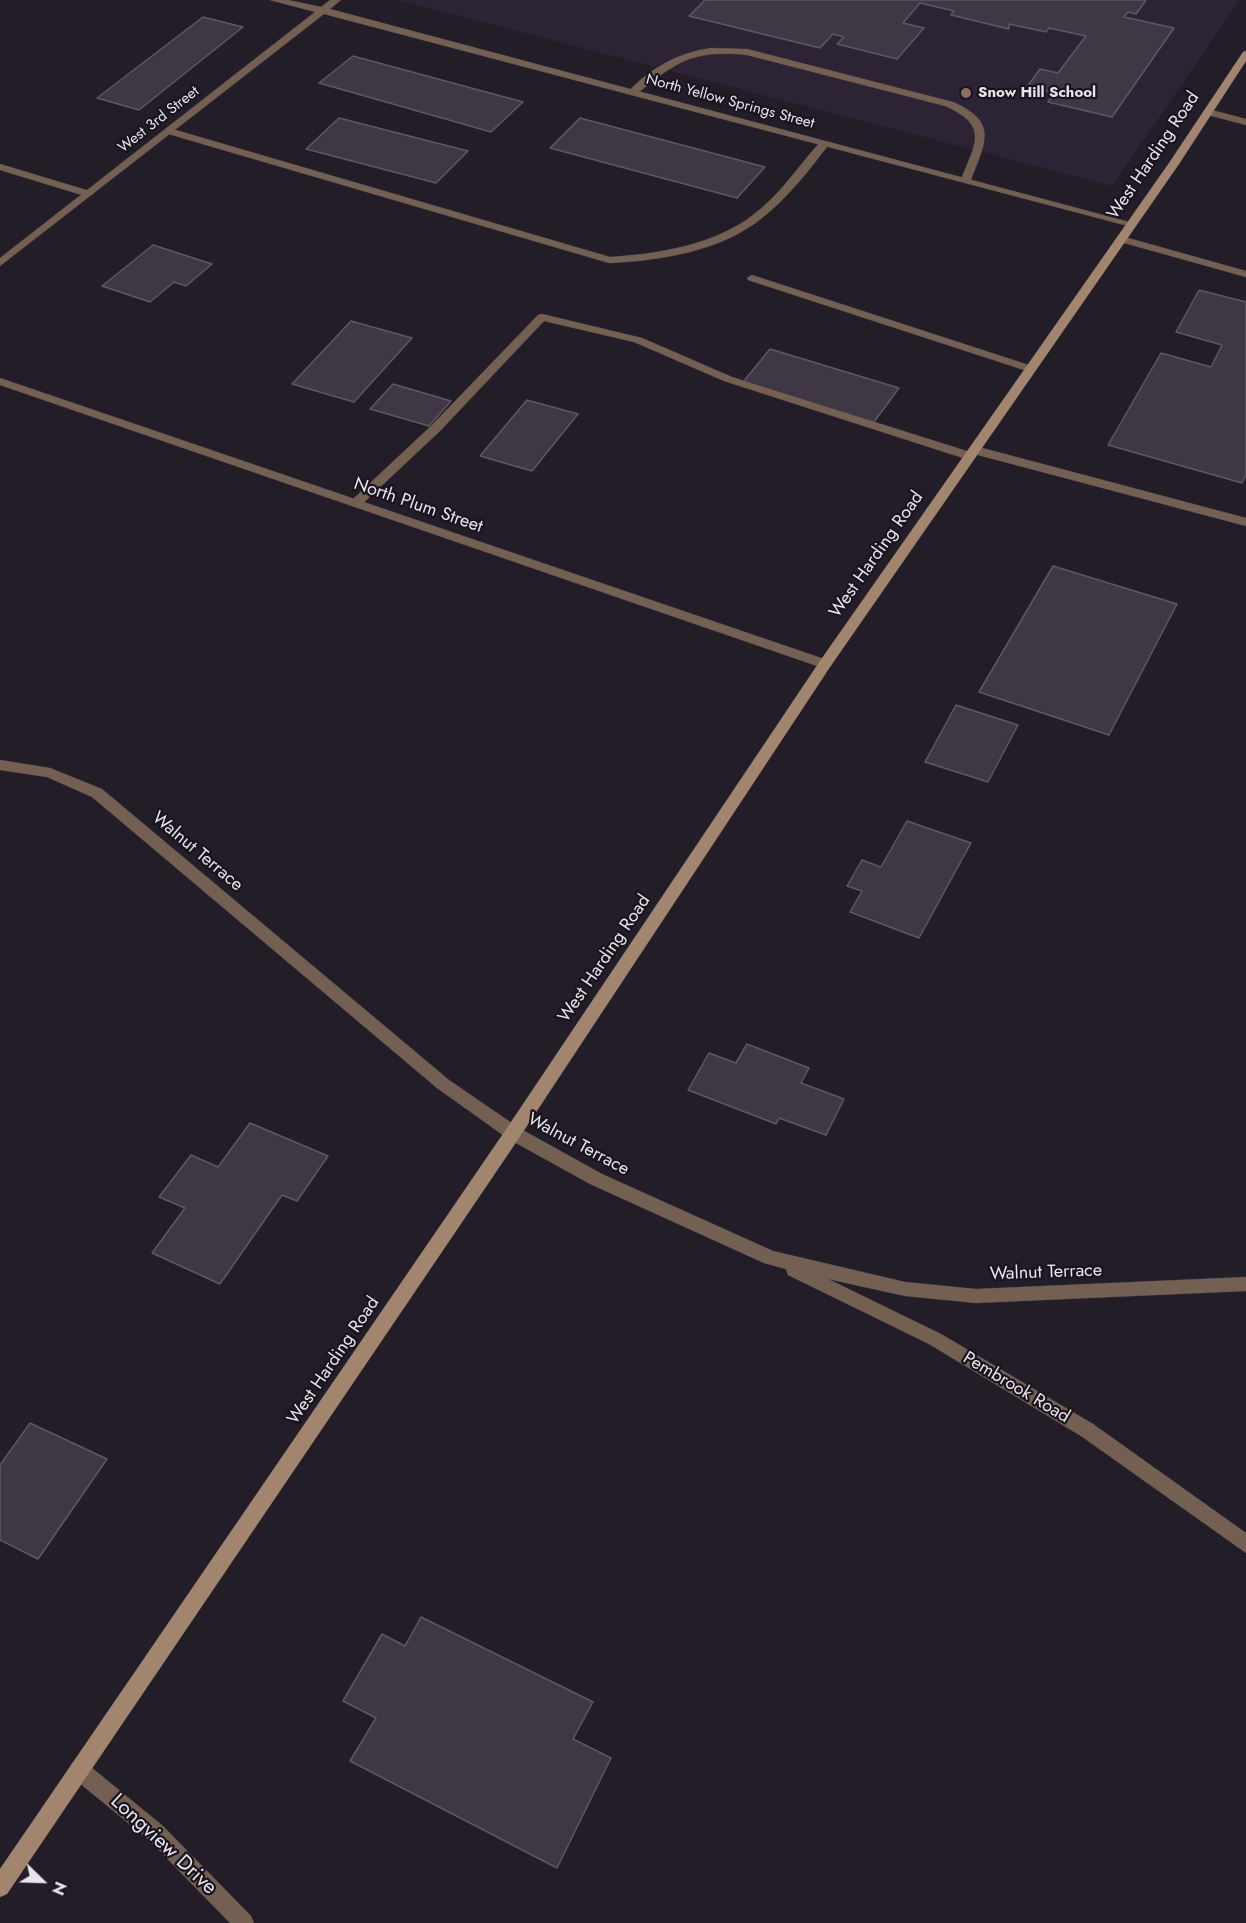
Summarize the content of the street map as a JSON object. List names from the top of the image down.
{
  "streets": {
    "street": [
      "North Yellow Springs Street",
      "West 3rd Street",
      "West Harding Road",
      "North Plum Street",
      "Walnut Terrace",
      "Pembrook Road",
      "Longview Drive"
    ]
  },
  "crossings": [
    ["North Yellow Springs Street", "West 3rd Street"],
    ["North Yellow Springs Street", "West Harding Road"],
    ["West Harding Road", "North Plum Street"],
    ["West Harding Road", "Walnut Terrace"],
    ["West Harding Road", "Longview Drive"],
    ["Walnut Terrace", "Pembrook Road"]
  ],
  "places": ["Snow Hill School"],
  "north": "bottom right"
}
